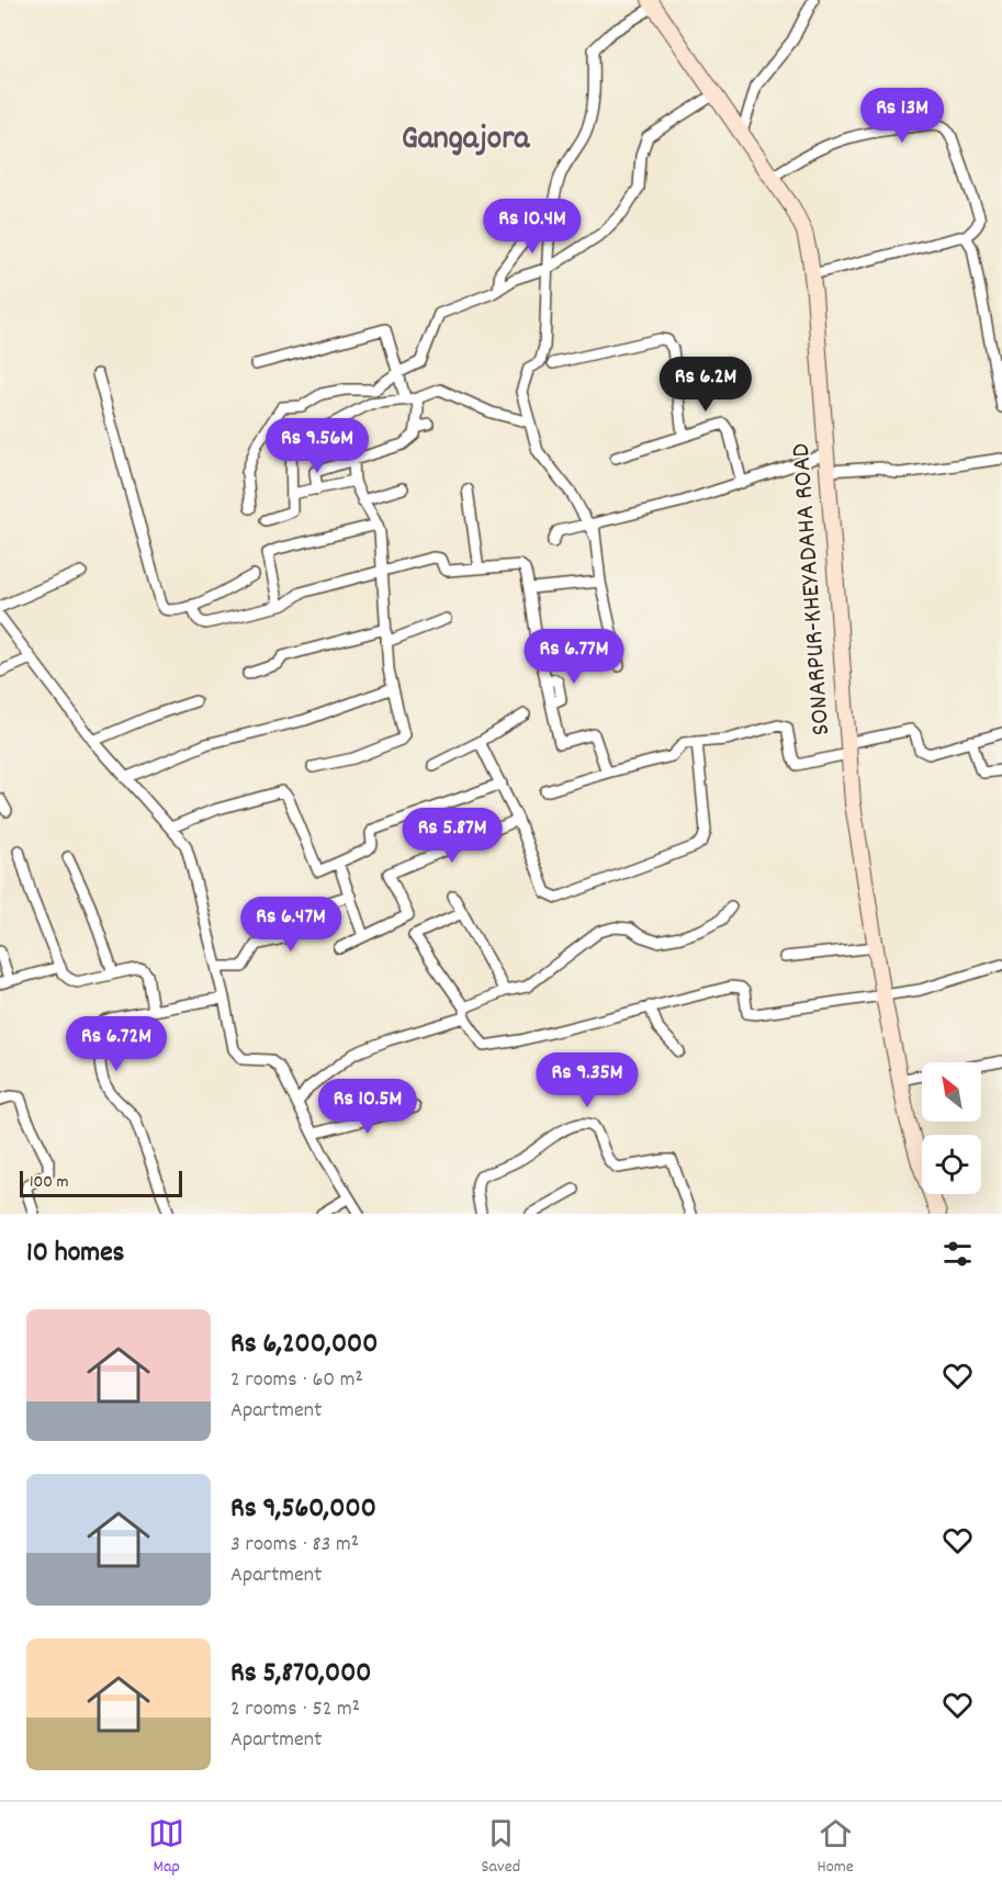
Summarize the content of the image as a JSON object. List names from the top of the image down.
{
  "streets": {
    "main road": ["SONARPUR-KHEYADAHA ROAD"]
  },
  "districts": ["Gangajora"],
  "scale_bar": "100 m",
  "north": "top left",
  "page": {
    "price": [
      "Rs 13M",
      "Rs 10.4M",
      "Rs 6.2M",
      "Rs 9.56M",
      "Rs 6.77M",
      "Rs 5.87M",
      "Rs 6.47M",
      "Rs 6.72M",
      "Rs 9.35M",
      "Rs 10.5M"
    ],
    "scale": "100 m",
    "heading": "10 homes",
    "list": [
      {
        "name": "Rs 6,200,000",
        "note": "2 rooms · 60 m² · Apartment"
      },
      {
        "name": "Rs 9,560,000",
        "note": "3 rooms · 83 m² · Apartment"
      },
      {
        "name": "Rs 5,870,000",
        "note": "2 rooms · 52 m² · Apartment"
      }
    ],
    "tabs": ["Map", "Saved", "Home"]
  }
}
